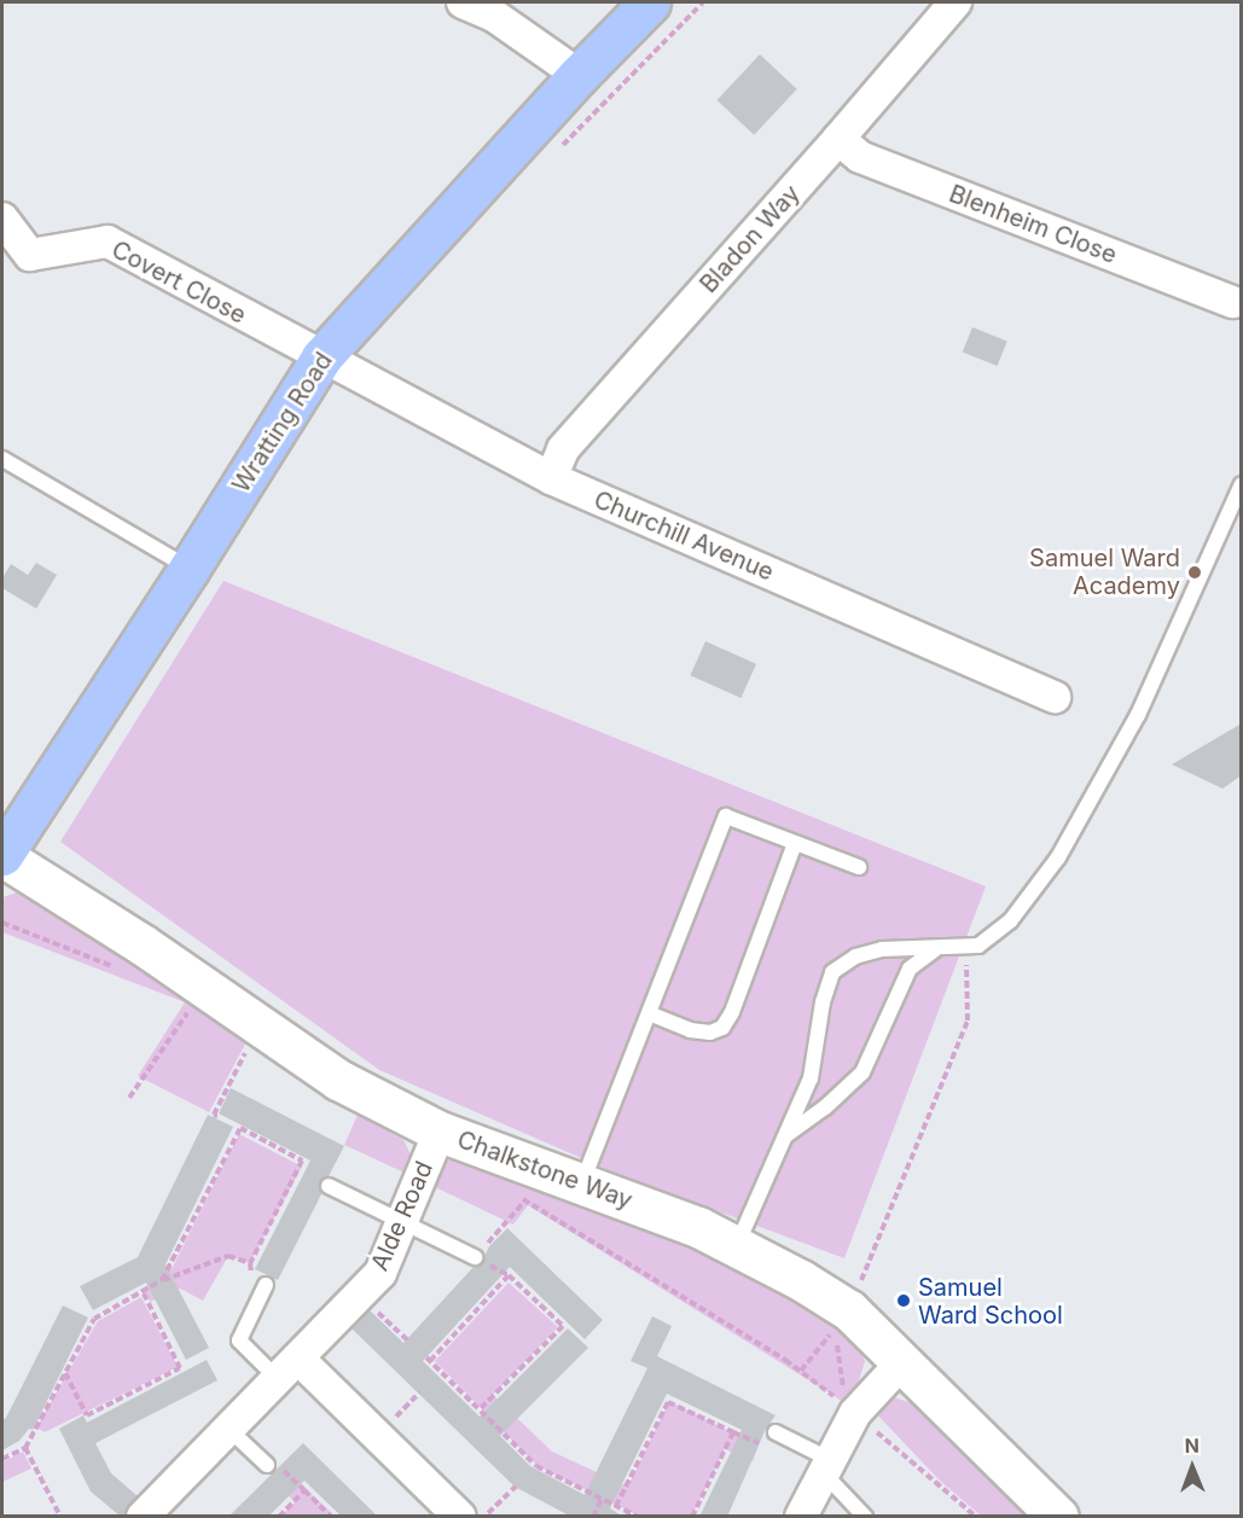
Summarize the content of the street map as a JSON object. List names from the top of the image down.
{
  "streets": {
    "main road": ["Wratting Road"],
    "street": [
      "Blenheim Close",
      "Bladon Way",
      "Covert Close",
      "Churchill Avenue",
      "Chalkstone Way",
      "Alde Road"
    ]
  },
  "crossings": [
    ["Blenheim Close", "Bladon Way"],
    ["Bladon Way", "Churchill Avenue"],
    ["Covert Close", "Wratting Road"],
    ["Covert Close", "Churchill Avenue"],
    ["Wratting Road", "Churchill Avenue"],
    ["Wratting Road", "Chalkstone Way"],
    ["Chalkstone Way", "Alde Road"]
  ],
  "places": ["Samuel Ward Academy", "Samuel Ward School"],
  "north": "top"
}
